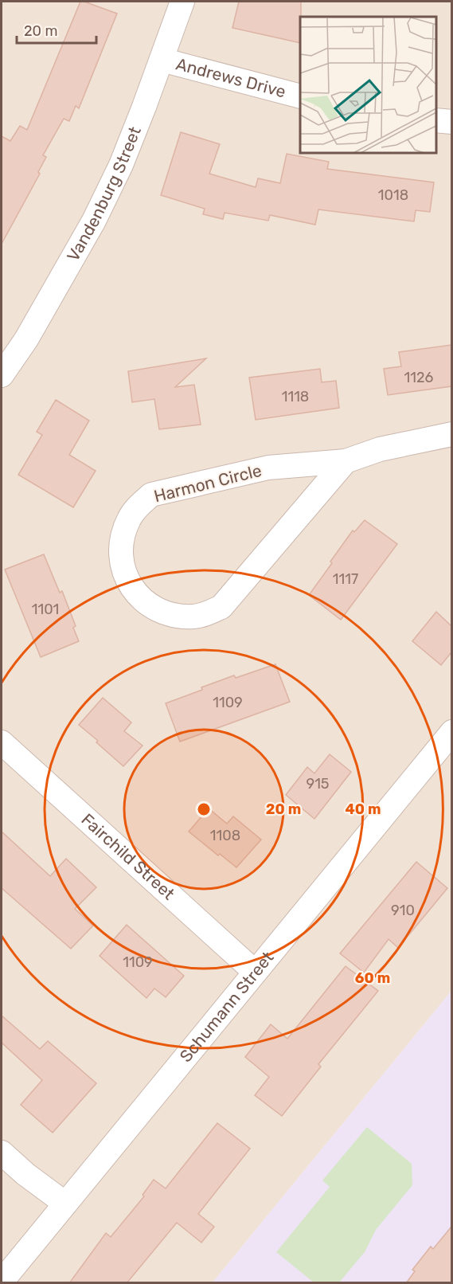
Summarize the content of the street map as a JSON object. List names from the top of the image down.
{
  "streets": {
    "street": [
      "Andrews Drive",
      "Vandenburg Street",
      "Harmon Circle",
      "Fairchild Street",
      "Schumann Street"
    ]
  },
  "crossings": [
    ["Andrews Drive", "Vandenburg Street"],
    ["Fairchild Street", "Schumann Street"]
  ],
  "house_numbers": [
    "1018",
    "1126",
    "1118",
    "1117",
    "1101",
    "1109",
    "915",
    "1108",
    "910",
    "1109"
  ],
  "scale_bar": "20 m",
  "rings": ["20 m", "40 m", "60 m"]
}
